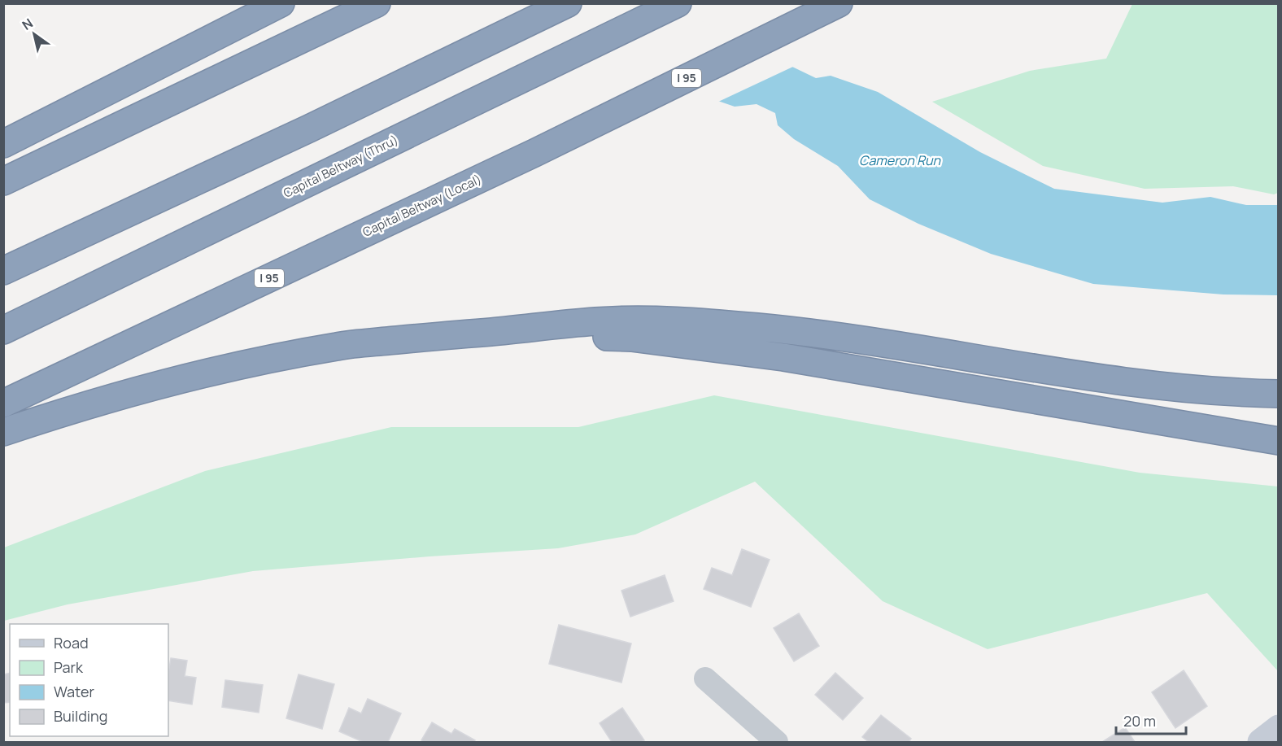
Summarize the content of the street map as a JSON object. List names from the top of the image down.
{
  "streets": {
    "highway": ["I 95", "Capital Beltway (Thru)", "Capital Beltway (Local)"]
  },
  "water": ["Cameron Run"],
  "legend": [
    "Road",
    "Park",
    "Water",
    "Building"
  ],
  "scale_bar": "20 m",
  "north": "top left"
}
